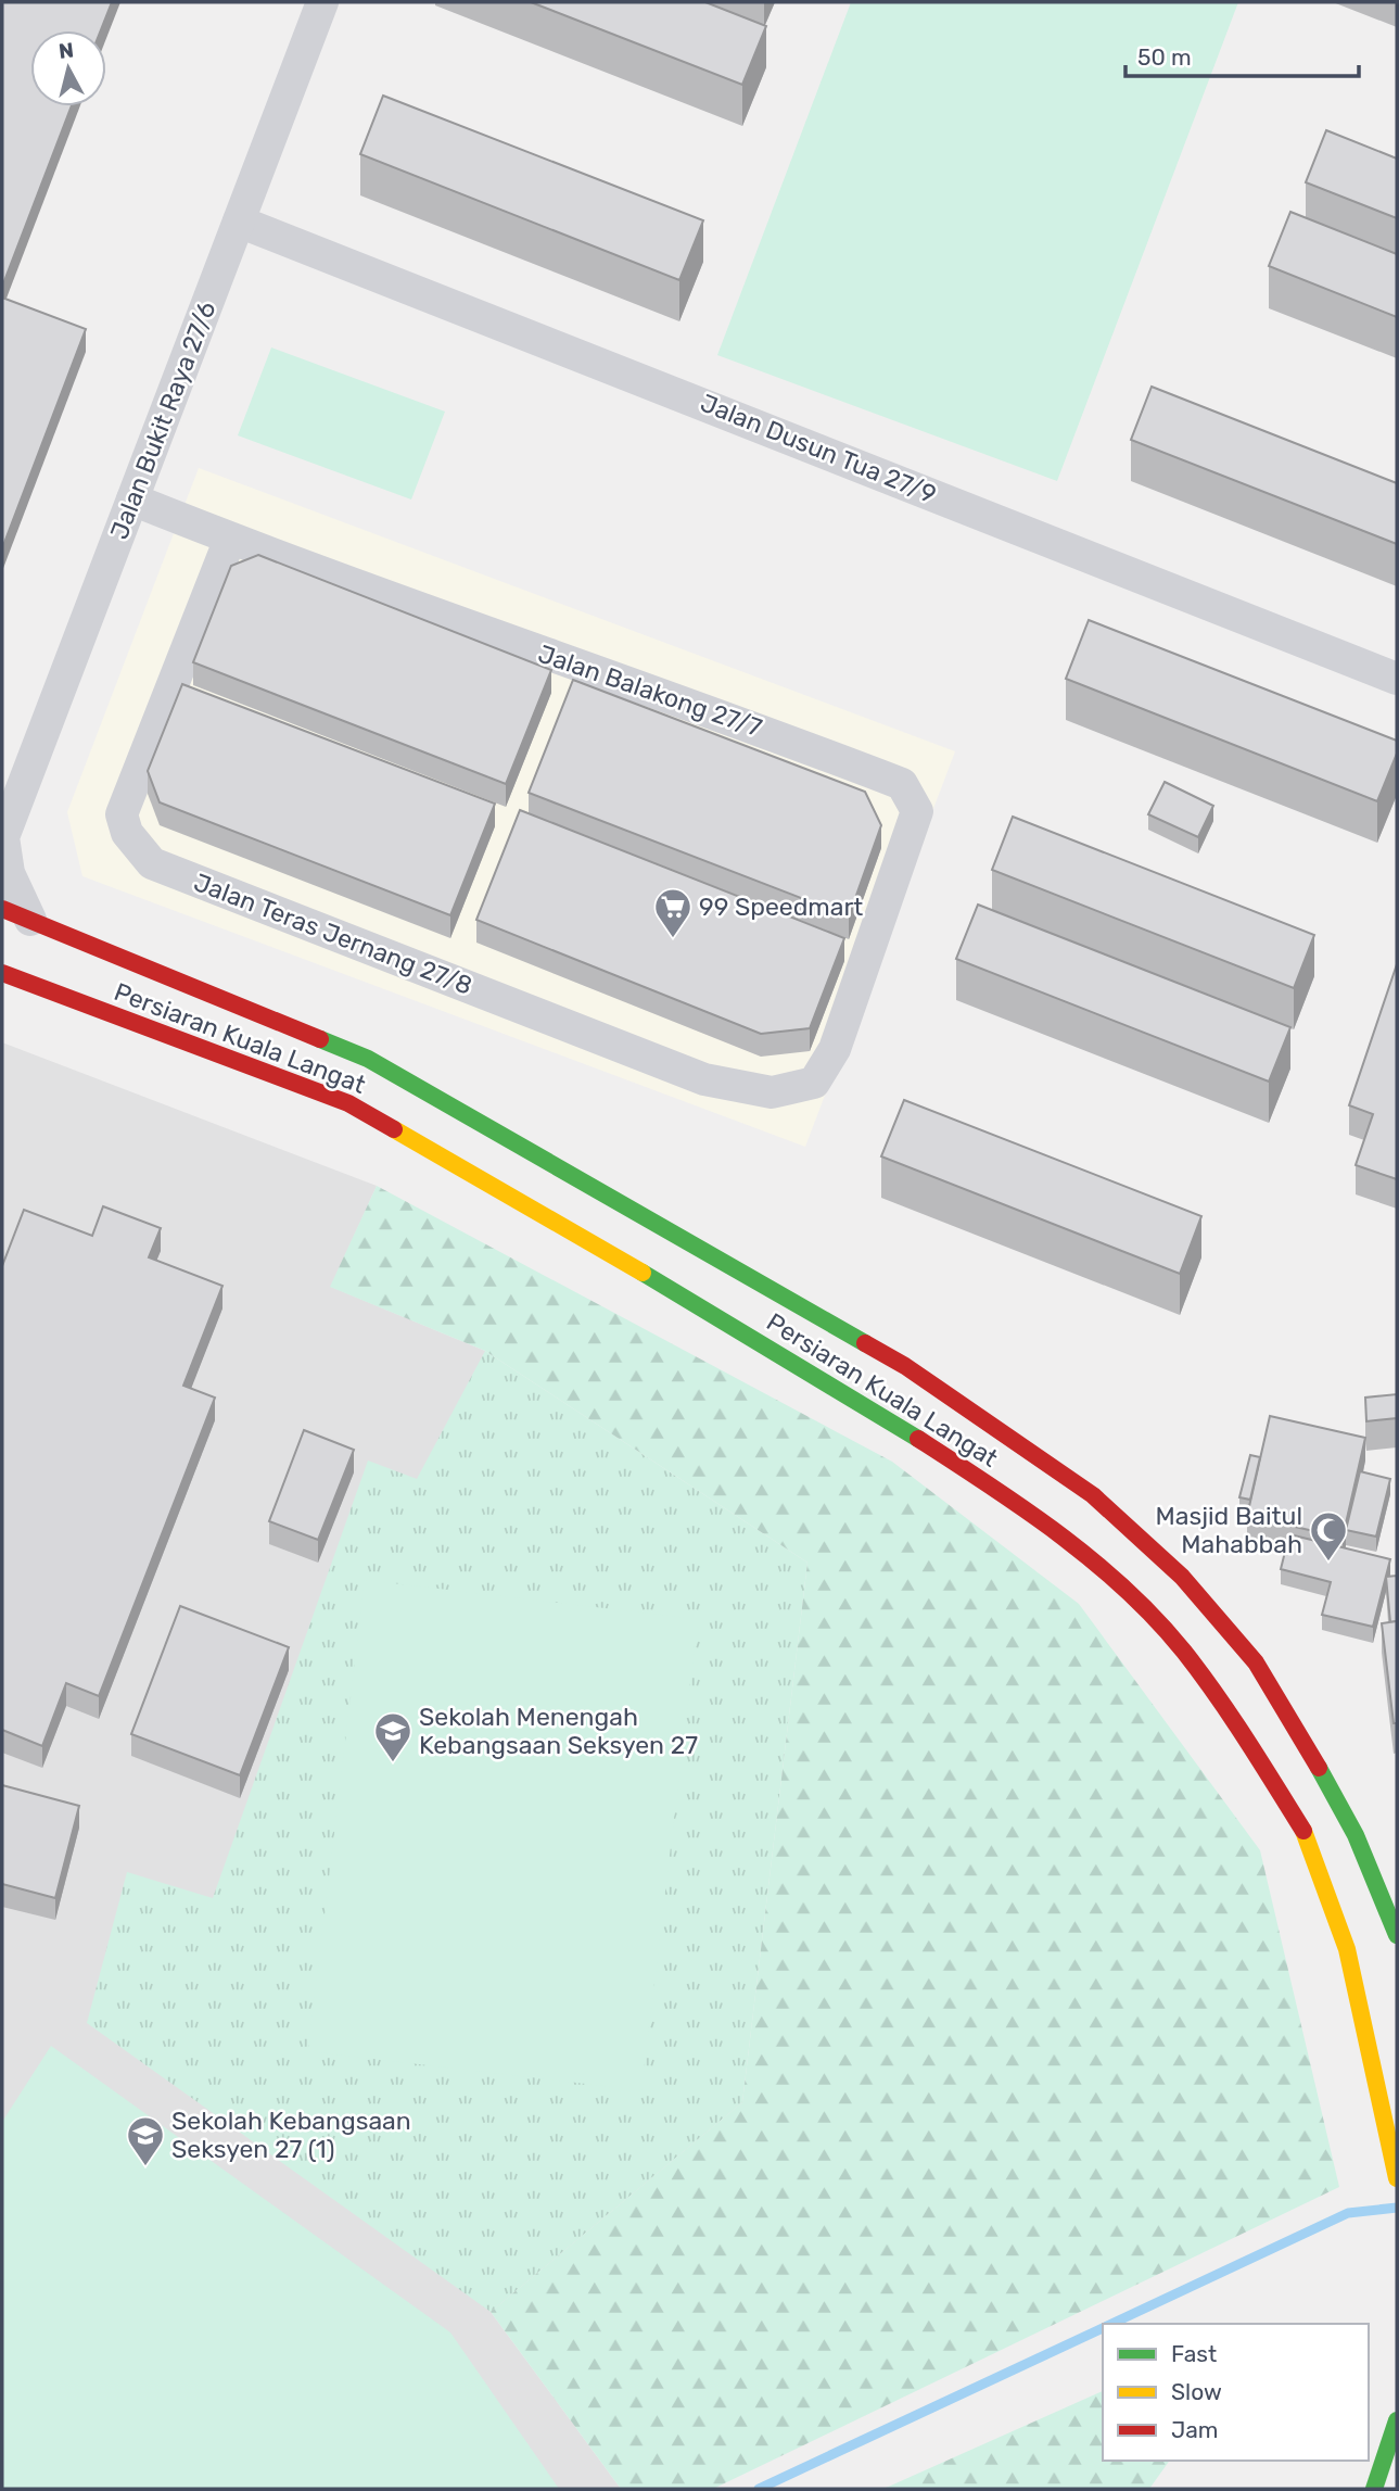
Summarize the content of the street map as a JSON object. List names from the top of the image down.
{
  "streets": {
    "main road": ["Persiaran Kuala Langat"],
    "street": [
      "Jalan Bukit Raya 27/6",
      "Jalan Dusun Tua 27/9",
      "Jalan Balakong 27/7",
      "Jalan Teras Jernang 27/8"
    ]
  },
  "crossings": [
    ["Jalan Bukit Raya 27/6", "Jalan Dusun Tua 27/9"],
    ["Jalan Bukit Raya 27/6", "Jalan Balakong 27/7"],
    ["Jalan Bukit Raya 27/6", "Persiaran Kuala Langat"],
    ["Jalan Balakong 27/7", "Jalan Teras Jernang 27/8"]
  ],
  "places": {
    "supermarket": ["99 Speedmart"],
    "mosque": ["Masjid Baitul Mahabbah"],
    "school or university": ["Sekolah Menengah Kebangsaan Seksyen 27", "Sekolah Kebangsaan Seksyen 27 (1)"]
  },
  "legend": ["Fast", "Slow", "Jam"],
  "scale_bar": "50 m",
  "north": "top"
}
